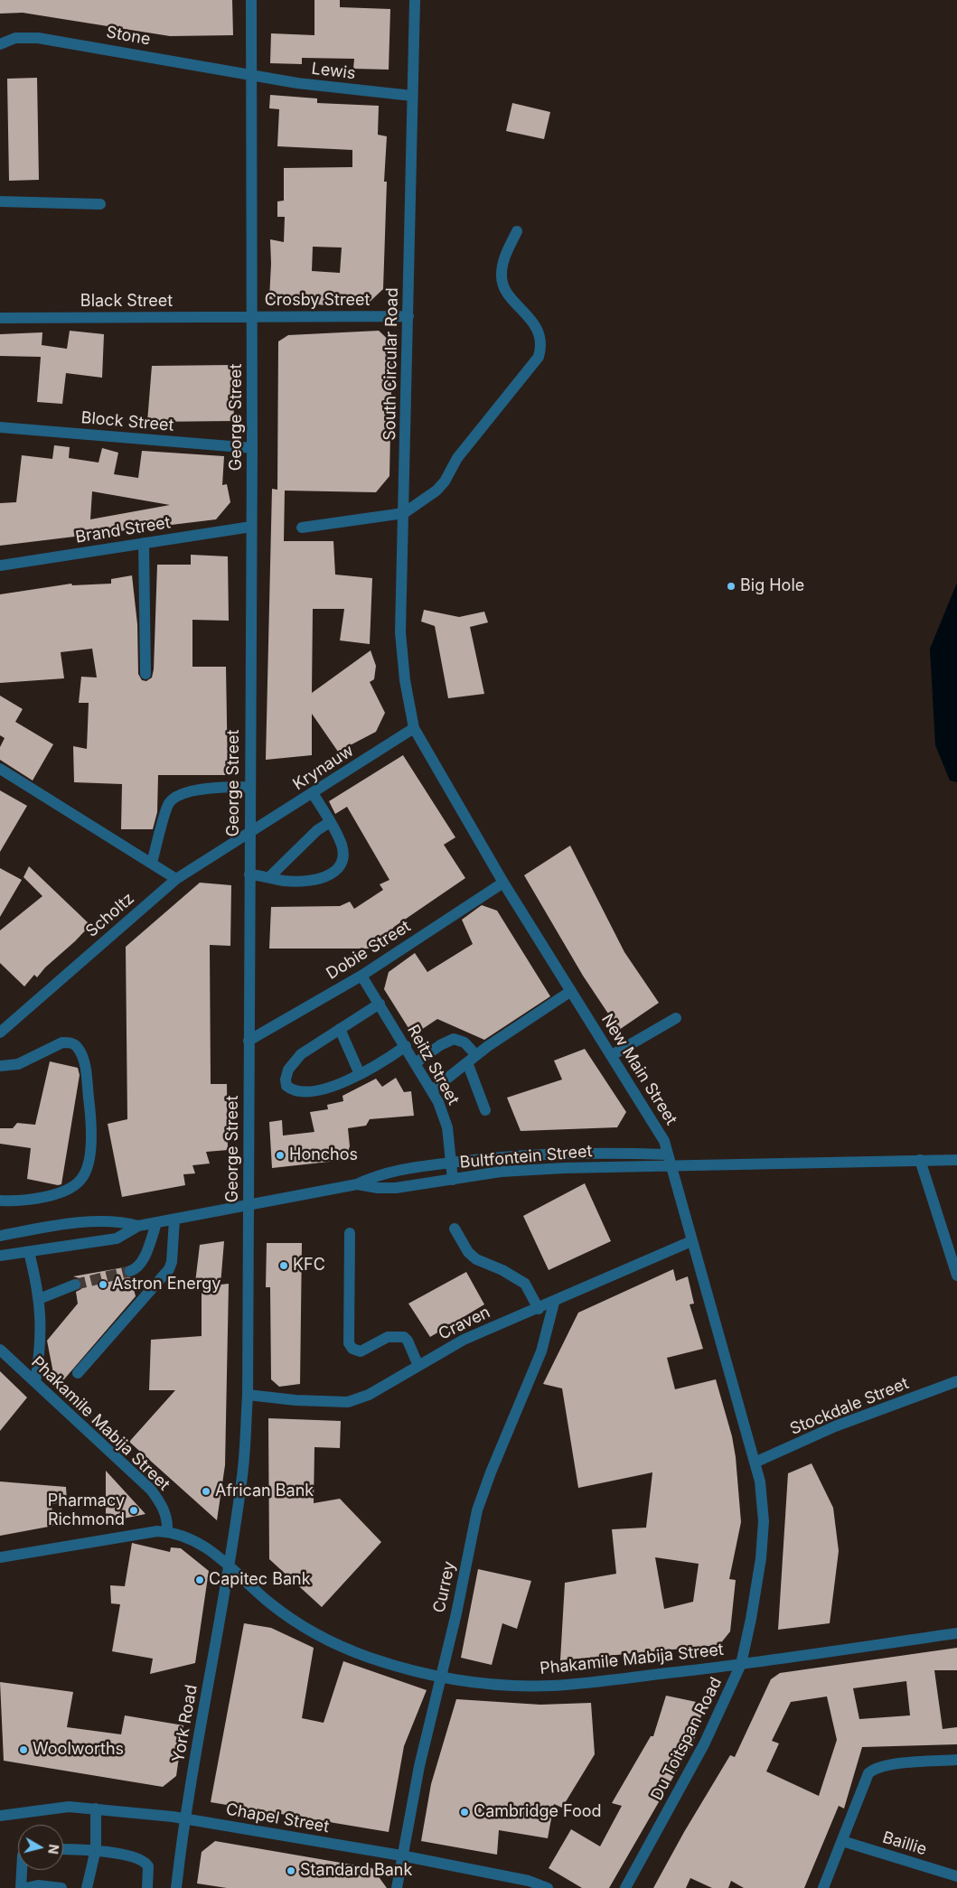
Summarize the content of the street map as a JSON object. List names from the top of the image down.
{
  "streets": {
    "street": [
      "Stone",
      "Lewis",
      "Crosby Street",
      "Black Street",
      "South Circular Road",
      "George Street",
      "Block Street",
      "Brand Street",
      "Krynauw",
      "Scholtz",
      "Dobie Street",
      "Reitz Street",
      "New Main Street",
      "Bultfontein Street",
      "Craven",
      "Stockdale Street",
      "Phakamile Mabija Street",
      "Currey",
      "York Road",
      "Du Toitspan Road",
      "Chapel Street",
      "Baillie"
    ]
  },
  "crossings": [
    ["Stone", "Lewis"],
    ["Stone", "George Street"],
    ["Lewis", "South Circular Road"],
    ["Lewis", "George Street"],
    ["Crosby Street", "Black Street"],
    ["Crosby Street", "South Circular Road"],
    ["Crosby Street", "George Street"],
    ["Black Street", "George Street"],
    ["South Circular Road", "Krynauw"],
    ["South Circular Road", "New Main Street"],
    ["George Street", "Block Street"],
    ["George Street", "Brand Street"],
    ["George Street", "Krynauw"],
    ["George Street", "Scholtz"],
    ["George Street", "Dobie Street"],
    ["George Street", "Bultfontein Street"],
    ["George Street", "Craven"],
    ["George Street", "Phakamile Mabija Street"],
    ["George Street", "York Road"],
    ["Krynauw", "Scholtz"],
    ["Krynauw", "New Main Street"],
    ["Dobie Street", "Reitz Street"],
    ["Dobie Street", "New Main Street"],
    ["Reitz Street", "Bultfontein Street"],
    ["New Main Street", "Bultfontein Street"],
    ["New Main Street", "Craven"],
    ["New Main Street", "Stockdale Street"],
    ["New Main Street", "Du Toitspan Road"],
    ["Craven", "Currey"],
    ["Stockdale Street", "Du Toitspan Road"],
    ["Phakamile Mabija Street", "Currey"],
    ["Phakamile Mabija Street", "York Road"],
    ["Phakamile Mabija Street", "Du Toitspan Road"],
    ["Currey", "Chapel Street"],
    ["York Road", "Chapel Street"]
  ],
  "places": [
    "Big Hole",
    "Honchos",
    "KFC",
    "Astron Energy",
    "African Bank",
    "Pharmacy Richmond",
    "Capitec Bank",
    "Woolworths",
    "Cambridge Food",
    "Standard Bank"
  ],
  "north": "right"
}
